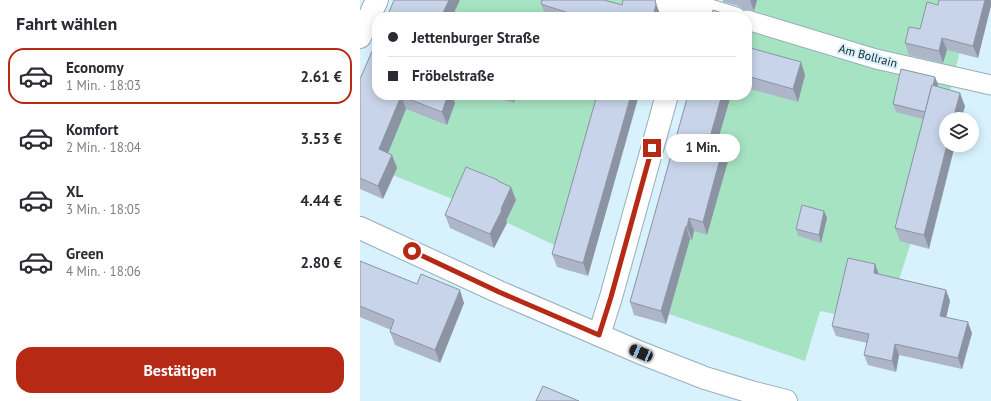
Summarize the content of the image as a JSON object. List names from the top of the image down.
{
  "streets": {
    "lane": ["Am Bollrain"]
  },
  "page": {
    "heading": "Fahrt wählen",
    "banner": ["Jettenburger Straße", "Fröbelstraße"],
    "list": [
      {
        "name": "Economy",
        "note": "1 Min. · 18:03",
        "value": "2.61 €"
      },
      {
        "name": "Komfort",
        "note": "2 Min. · 18:04",
        "value": "3.53 €"
      },
      {
        "name": "XL",
        "note": "3 Min. · 18:05",
        "value": "4.44 €"
      },
      {
        "name": "Green",
        "note": "4 Min. · 18:06",
        "value": "2.80 €"
      }
    ],
    "bubble": "1 Min.",
    "buttons": "Bestätigen"
  }
}
